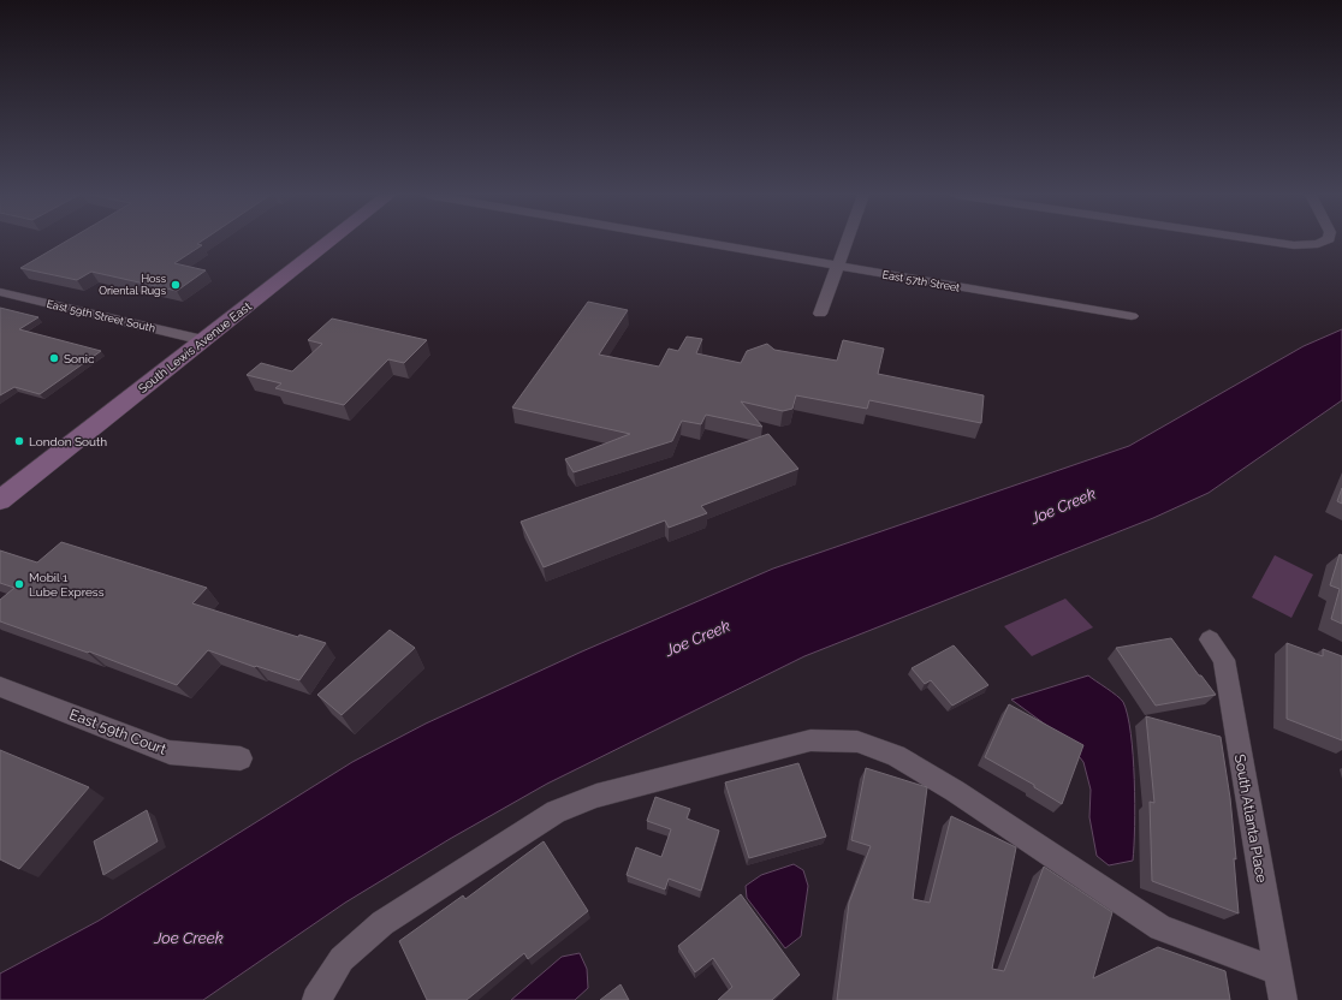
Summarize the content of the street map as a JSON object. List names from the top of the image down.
{
  "streets": {
    "main road": ["South Lewis Avenue East"],
    "street": [
      "East 57th Street",
      "East 59th Street South",
      "East 59th Court",
      "South Atlanta Place"
    ]
  },
  "crossings": [
    ["East 59th Street South", "South Lewis Avenue East"]
  ],
  "water": ["Joe Creek"],
  "places": [
    "Hoss Oriental Rugs",
    "Sonic",
    "London South",
    "Mobil 1 Lube Express"
  ]
}
